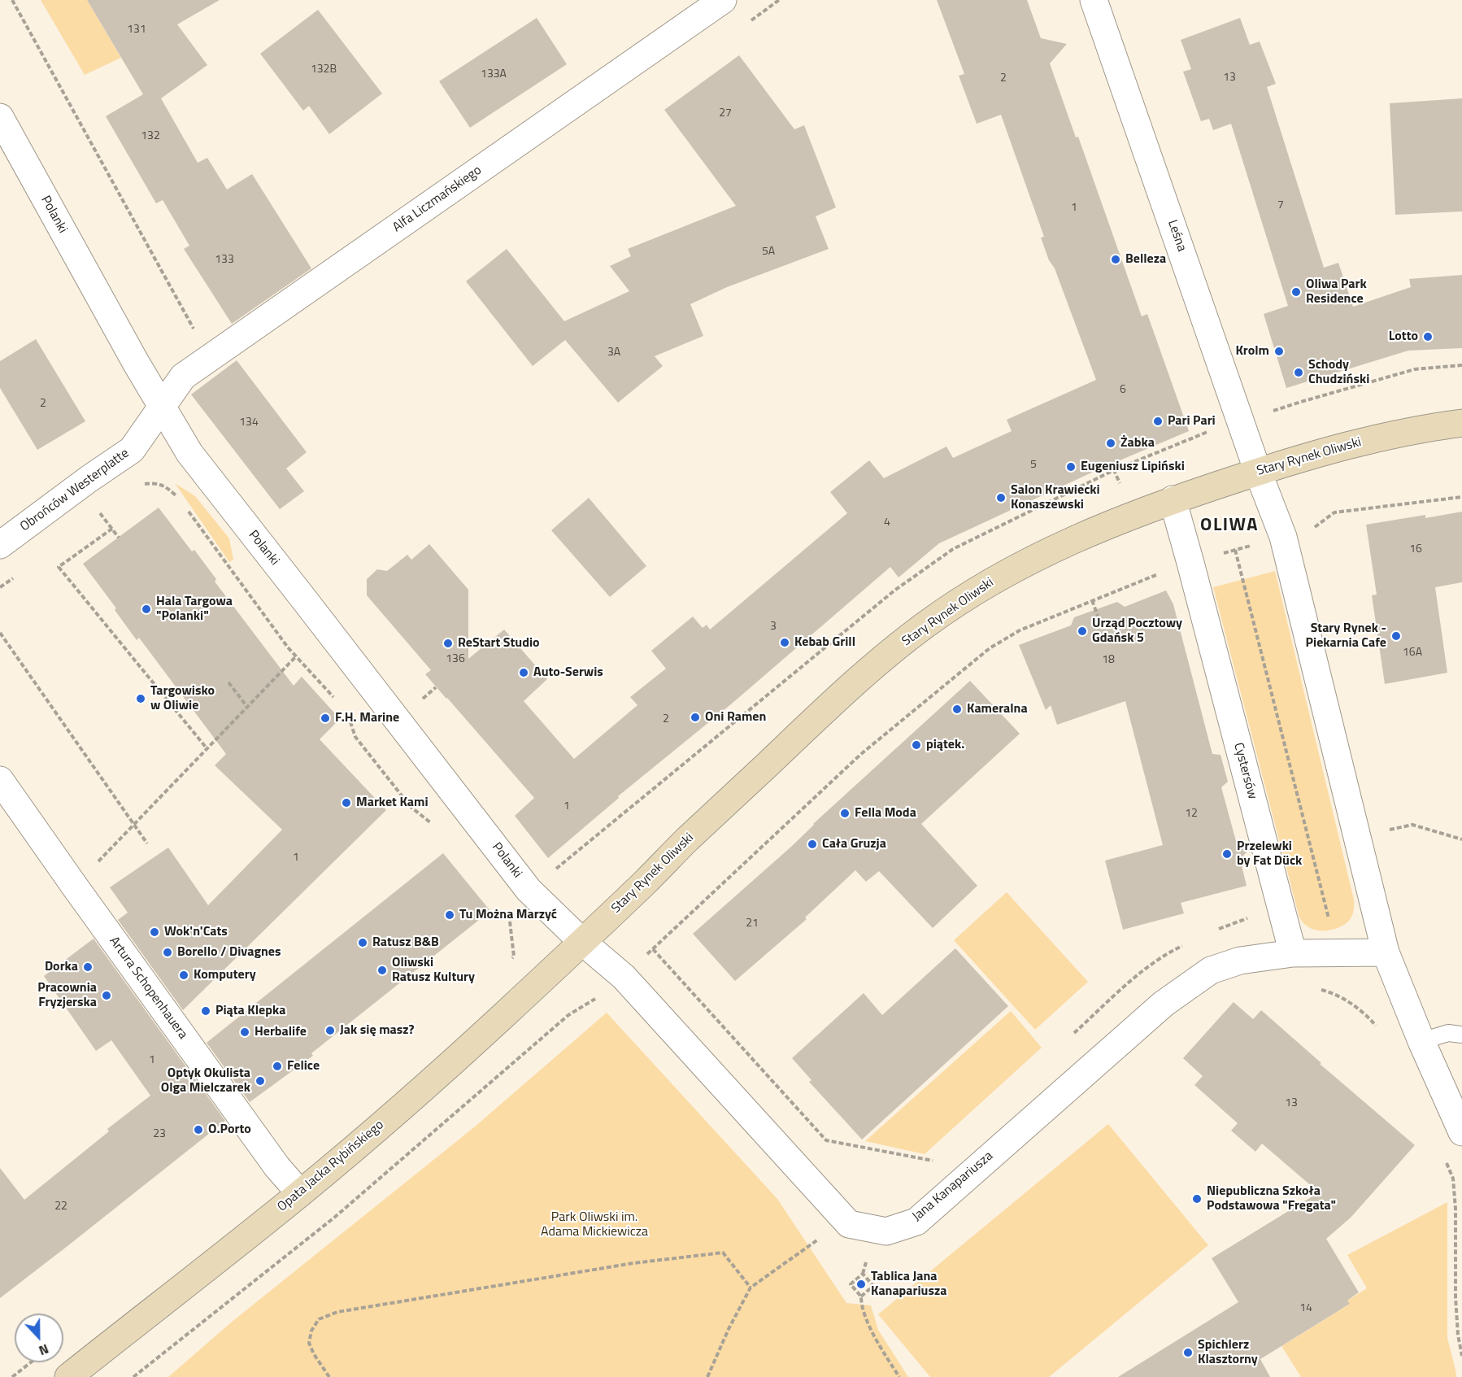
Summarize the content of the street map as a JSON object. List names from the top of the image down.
{
  "streets": {
    "main road": ["Stary Rynek Oliwski", "Opata Jacka Rybińskiego"],
    "street": [
      "Alfa Liczmańskiego",
      "Polanki",
      "Leśna",
      "Obrońców Westerplatte",
      "Cystersów",
      "Artura Schopenhauera",
      "Jana Kanapariusza"
    ]
  },
  "crossings": [
    ["Alfa Liczmańskiego", "Polanki"],
    ["Alfa Liczmańskiego", "Obrońców Westerplatte"],
    ["Polanki", "Stary Rynek Oliwski"],
    ["Polanki", "Obrońców Westerplatte"],
    ["Polanki", "Opata Jacka Rybińskiego"],
    ["Polanki", "Jana Kanapariusza"],
    ["Leśna", "Stary Rynek Oliwski"],
    ["Stary Rynek Oliwski", "Cystersów"],
    ["Stary Rynek Oliwski", "Opata Jacka Rybińskiego"],
    ["Stary Rynek Oliwski", "Jana Kanapariusza"],
    ["Cystersów", "Jana Kanapariusza"],
    ["Artura Schopenhauera", "Opata Jacka Rybińskiego"],
    ["Opata Jacka Rybińskiego", "Jana Kanapariusza"]
  ],
  "districts": ["OLIWA"],
  "parks": ["Park Oliwski im. Adama Mickiewicza"],
  "places": [
    "Belleza",
    "Oliwa Park Residence",
    "Lotto",
    "Krolm",
    "Schody Chudziński",
    "Pari Pari",
    "Żabka",
    "Eugeniusz Lipiński",
    "Salon Krawiecki Konaszewski",
    "Hala Targowa \"Polanki\"",
    "Urząd Pocztowy Gdańsk 5",
    "Stary Rynek - Piekarnia Cafe",
    "Kebab Grill",
    "ReStart Studio",
    "Auto-Serwis",
    "Targowisko w Oliwie",
    "Kameralna",
    "Oni Ramen",
    "F.H. Marine",
    "piątek.",
    "Market Kami",
    "Fella Moda",
    "Cała Gruzja",
    "Przelewki by Fat Dück",
    "Tu Można Marzyć",
    "Wok'n'Cats",
    "Ratusz B&B",
    "Borello / Divagnes",
    "Dorka",
    "Oliwski Ratusz Kultury",
    "Komputery",
    "Pracownia Fryzjerska",
    "Piąta Klepka",
    "Jak się masz?",
    "Herbalife",
    "Felice",
    "Optyk Okulista Olga Mielczarek",
    "O.Porto",
    "Niepubliczna Szkoła Podstawowa \"Fregata\"",
    "Tablica Jana Kanapariusza",
    "Spichlerz Klasztorny"
  ],
  "house_numbers": [
    "131",
    "132B",
    "133A",
    "13",
    "2",
    "27",
    "132",
    "7",
    "1",
    "5A",
    "133",
    "3A",
    "6",
    "2",
    "134",
    "5",
    "4",
    "16",
    "3",
    "16A",
    "136",
    "18",
    "2",
    "1",
    "12",
    "1",
    "21",
    "1",
    "13",
    "23",
    "22",
    "14"
  ],
  "north": "bottom"
}
